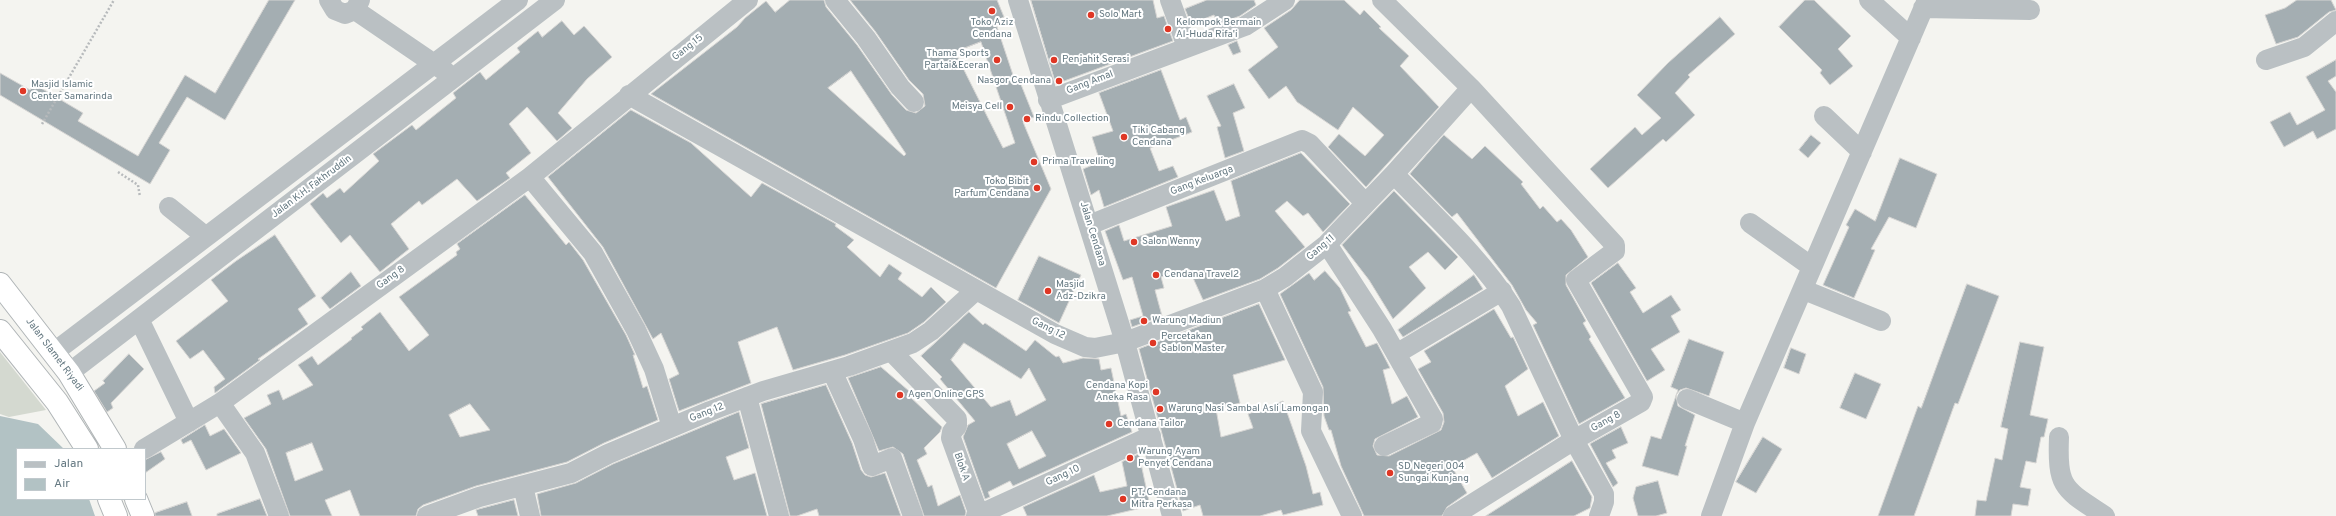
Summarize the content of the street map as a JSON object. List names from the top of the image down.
{
  "streets": {
    "highway": ["Jalan Slamet Riyadi"],
    "street": [
      "Gang 15",
      "Gang Amal",
      "Gang Keluarga",
      "Jalan K.H. Fakhruddin",
      "Jalan Cendana",
      "Gang 11",
      "Gang 8",
      "Gang 12",
      "Blok A",
      "Gang 10"
    ]
  },
  "crossings": [
    ["Gang 15", "Gang 8"],
    ["Gang 15", "Gang 12"],
    ["Gang Amal", "Jalan Cendana"],
    ["Gang Keluarga", "Jalan Cendana"],
    ["Gang Keluarga", "Gang 11"],
    ["Jalan K.H. Fakhruddin", "Jalan Slamet Riyadi"],
    ["Jalan Cendana", "Gang 11"],
    ["Jalan Cendana", "Gang 12"],
    ["Jalan Cendana", "Gang 10"],
    ["Gang 11", "Gang 8"],
    ["Gang 11", "Gang 12"],
    ["Gang 8", "Gang 12"],
    ["Gang 12", "Blok A"],
    ["Blok A", "Gang 10"]
  ],
  "places": [
    "Toko Aziz Cendana",
    "Solo Mart",
    "Kelompok Bermain Al-Huda Rifa'i",
    "Thama Sports Partai&Eceran",
    "Penjahit Serasi",
    "Nasgor Cendana",
    "Masjid Islamic Center Samarinda",
    "Meisya Cell",
    "Rindu Collection",
    "Tiki Cabang Cendana",
    "Prima Travelling",
    "Toko Bibit Parfum Cendana",
    "Salon Wenny",
    "Cendana Travel2",
    "Masjid Adz-Dzikra",
    "Warung Madiun",
    "Percetakan Sablon Master",
    "Cendana Kopi Aneka Rasa",
    "Agen Online GPS",
    "Warung Nasi Sambal Asli Lamongan",
    "Cendana Tailor",
    "Warung Ayam Penyet Cendana",
    "SD Negeri 004 Sungai Kunjang",
    "PT. Cendana Mitra Perkasa"
  ],
  "legend": ["Jalan", "Air"]
}
